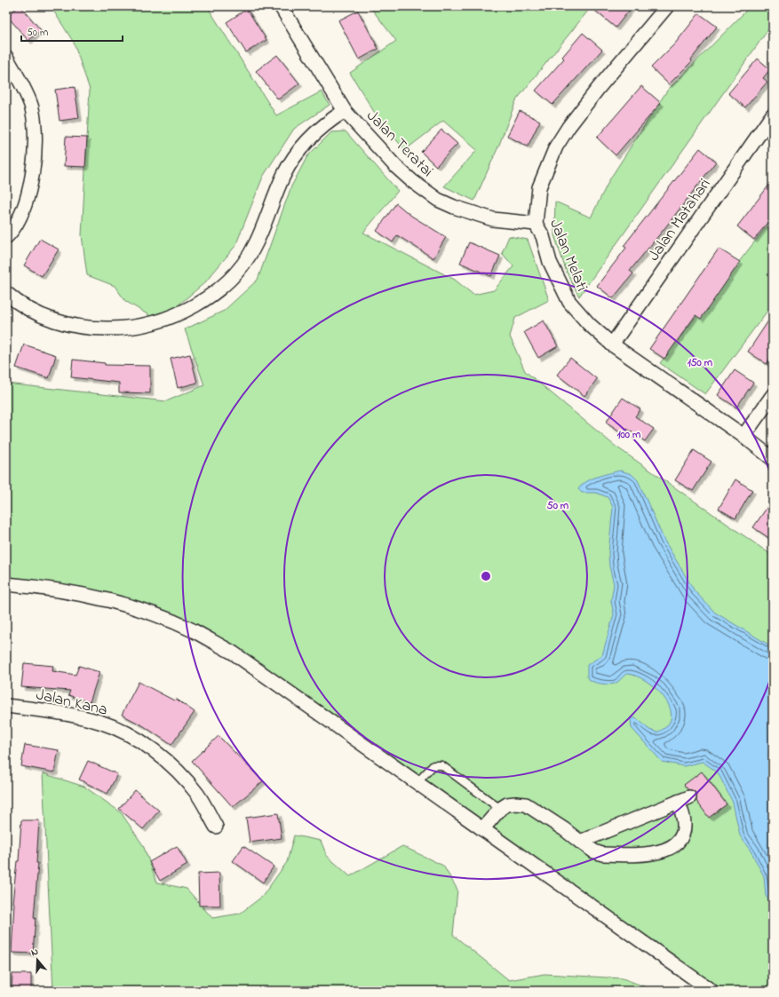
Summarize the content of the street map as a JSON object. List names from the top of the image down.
{
  "streets": {
    "street": [
      "Jalan Teratai",
      "Jalan Matahari",
      "Jalan Melati",
      "Jalan Kana"
    ]
  },
  "crossings": [
    ["Jalan Teratai", "Jalan Melati"],
    ["Jalan Matahari", "Jalan Melati"]
  ],
  "scale_bar": "50 m",
  "north": "top",
  "rings": ["150 m", "100 m", "50 m"]
}
